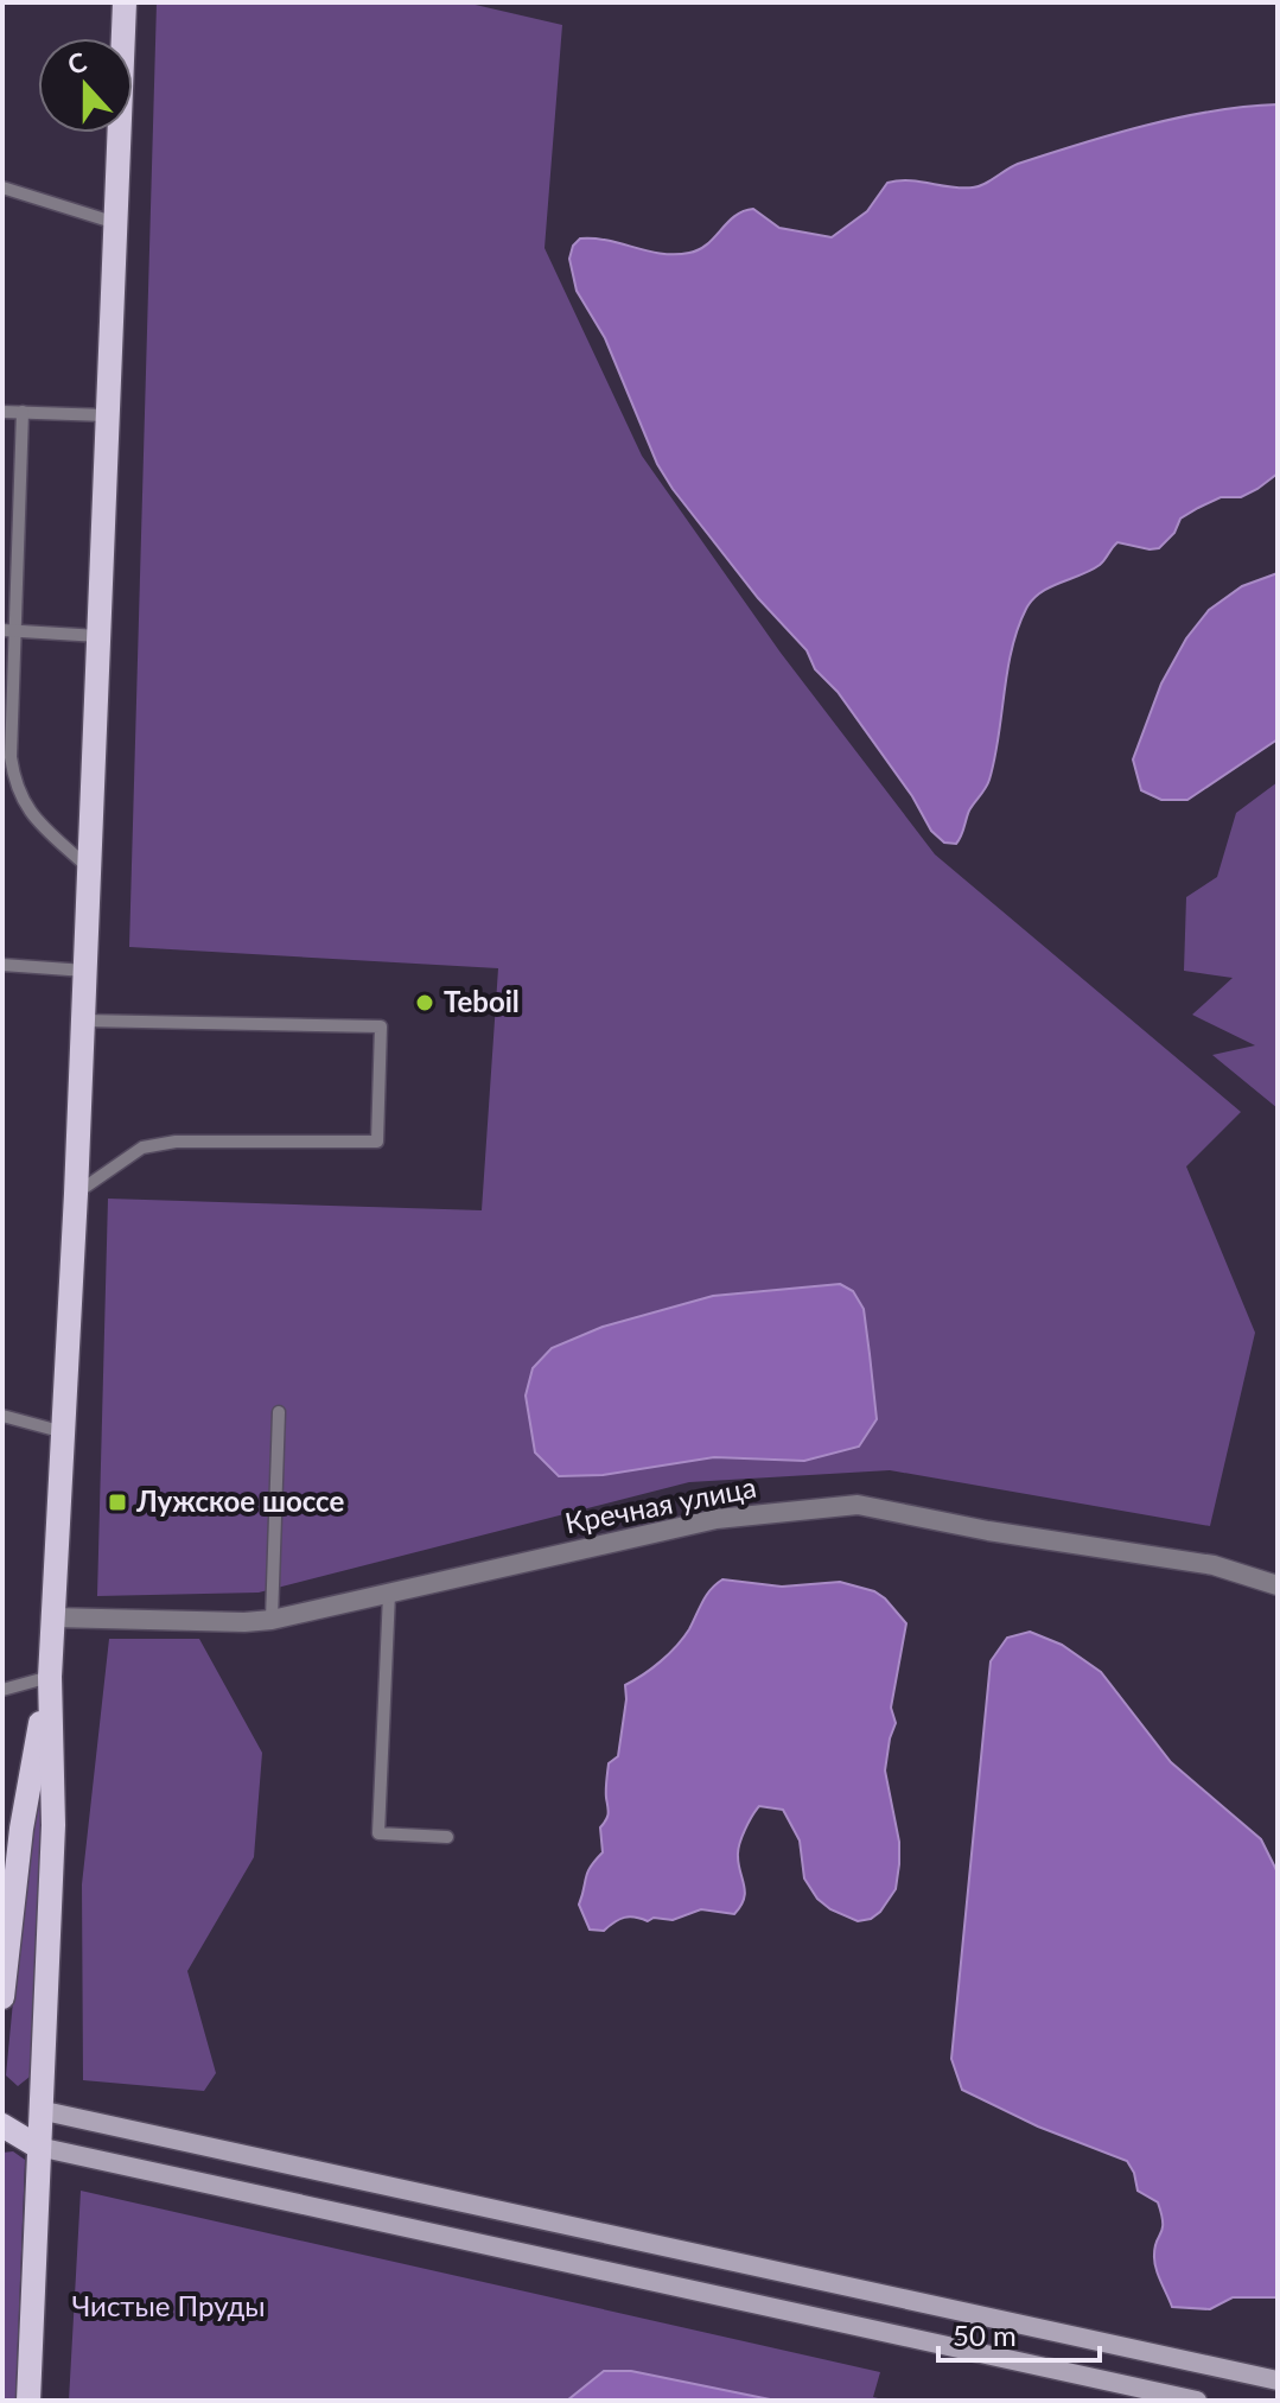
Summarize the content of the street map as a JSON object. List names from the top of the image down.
{
  "streets": {
    "street": ["Кречная улица"]
  },
  "parks": ["Чистые Пруды"],
  "places": {
    "other": ["Teboil"],
    "transit": ["Лужское шоссе"]
  },
  "scale_bar": "50 m",
  "north": "top"
}
